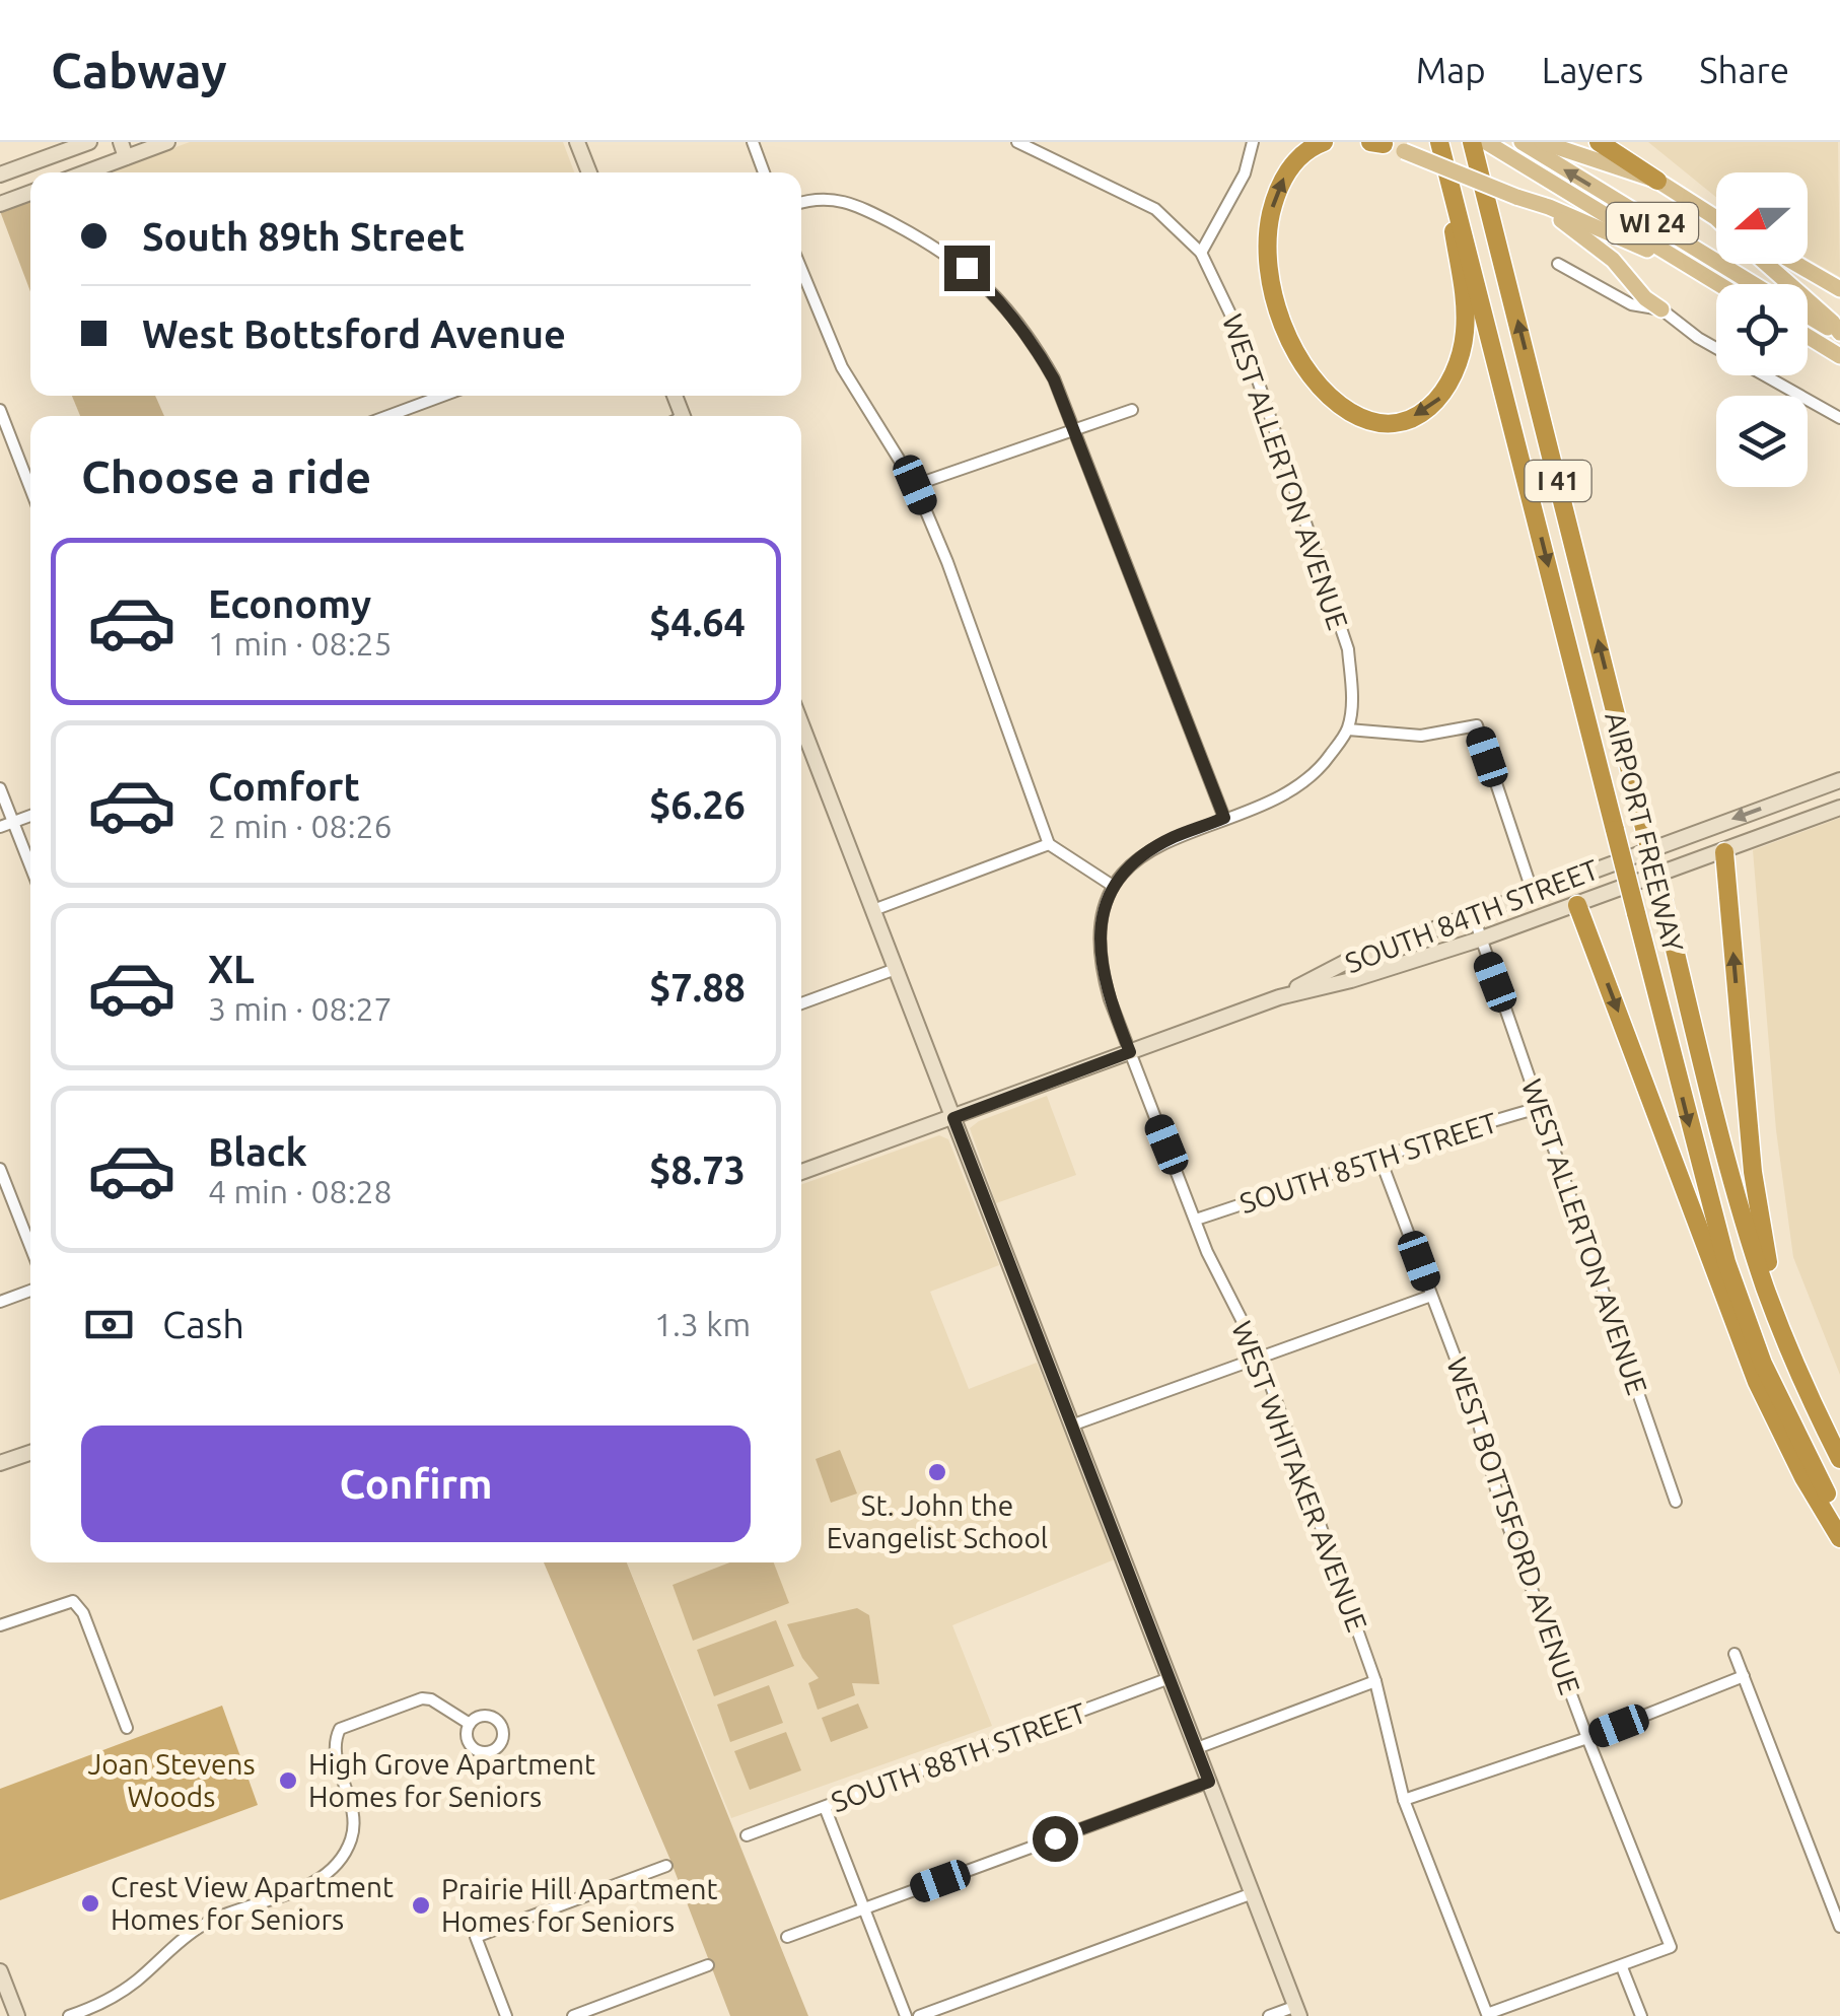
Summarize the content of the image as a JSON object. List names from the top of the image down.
{
  "streets": {
    "highway": ["I 41", "AIRPORT FREEWAY"],
    "main road": ["WI 24"],
    "street": [
      "WEST ALLERTON AVENUE",
      "SOUTH 84TH STREET",
      "SOUTH 85TH STREET",
      "WEST WHITAKER AVENUE",
      "WEST BOTTSFORD AVENUE",
      "SOUTH 88TH STREET"
    ]
  },
  "crossings": [
    ["WEST ALLERTON AVENUE", "SOUTH 84TH STREET"],
    ["WEST ALLERTON AVENUE", "SOUTH 85TH STREET"],
    ["SOUTH 84TH STREET", "WEST WHITAKER AVENUE"],
    ["SOUTH 85TH STREET", "WEST WHITAKER AVENUE"],
    ["SOUTH 85TH STREET", "WEST BOTTSFORD AVENUE"]
  ],
  "parks": ["Joan Stevens Woods"],
  "places": [
    "St. John the Evangelist School",
    "High Grove Apartment Homes for Seniors",
    "Crest View Apartment Homes for Seniors",
    "Prairie Hill Apartment Homes for Seniors"
  ],
  "north": "left",
  "page": {
    "header": "Cabway",
    "nav": ["Map", "Layers", "Share"],
    "banner": ["South 89th Street", "West Bottsford Avenue"],
    "heading": "Choose a ride",
    "list": [
      {
        "name": "Economy",
        "note": "1 min · 08:25",
        "value": "$4.64"
      },
      {
        "name": "Comfort",
        "note": "2 min · 08:26",
        "value": "$6.26"
      },
      {
        "name": "XL",
        "note": "3 min · 08:27",
        "value": "$7.88"
      },
      {
        "name": "Black",
        "note": "4 min · 08:28",
        "value": "$8.73"
      }
    ],
    "pay": ["Cash", "1.3 km"],
    "buttons": "Confirm"
  }
}
